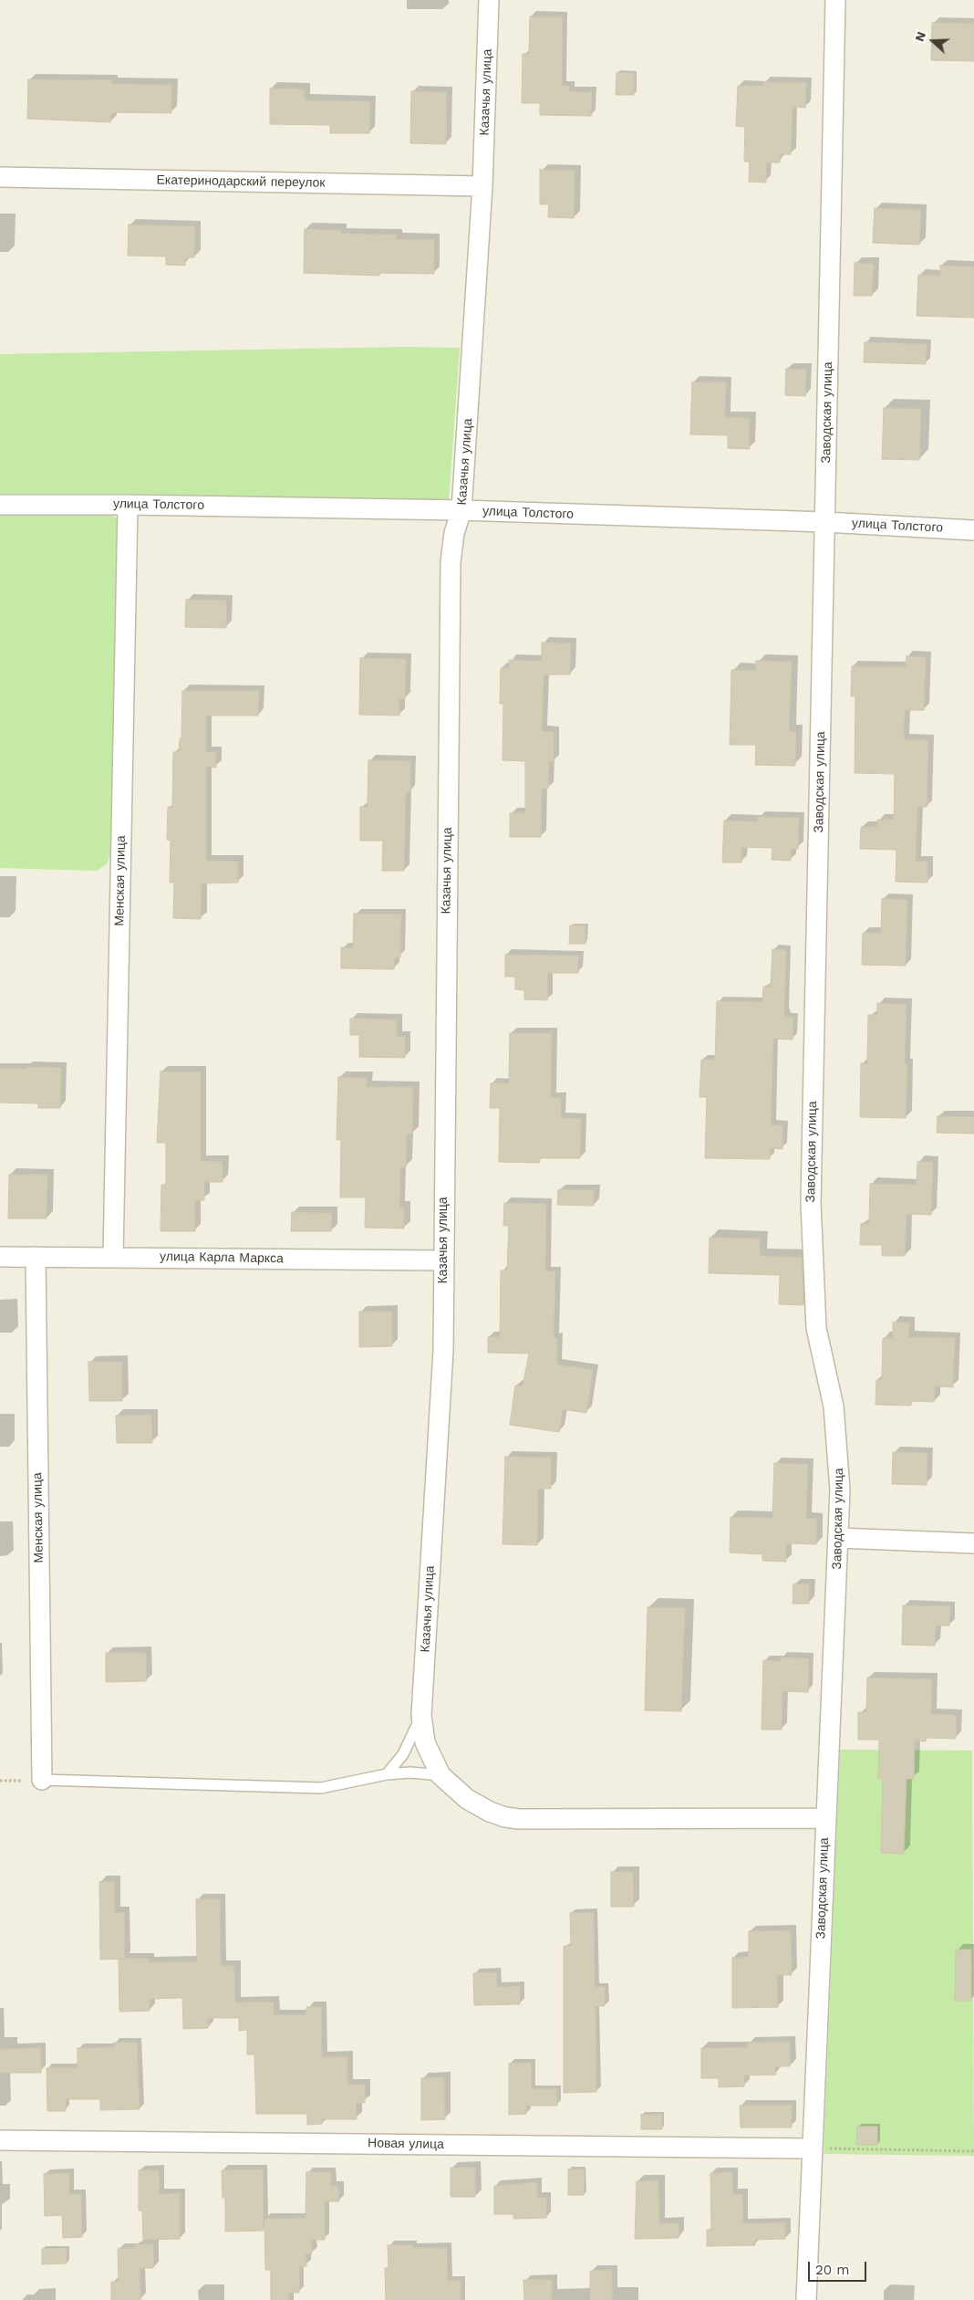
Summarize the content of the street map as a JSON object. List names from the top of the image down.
{
  "streets": {
    "street": [
      "Казачья улица",
      "Екатеринодарский переулок",
      "Заводская улица",
      "улица Толстого",
      "Менская улица",
      "улица Карла Маркса",
      "Новая улица"
    ]
  },
  "crossings": [
    ["Казачья улица", "Екатеринодарский переулок"],
    ["Казачья улица", "улица Толстого"],
    ["Казачья улица", "улица Карла Маркса"],
    ["Заводская улица", "улица Толстого"],
    ["Заводская улица", "Новая улица"],
    ["улица Толстого", "Менская улица"],
    ["Менская улица", "улица Карла Маркса"]
  ],
  "scale_bar": "20 m",
  "north": "left"
}
